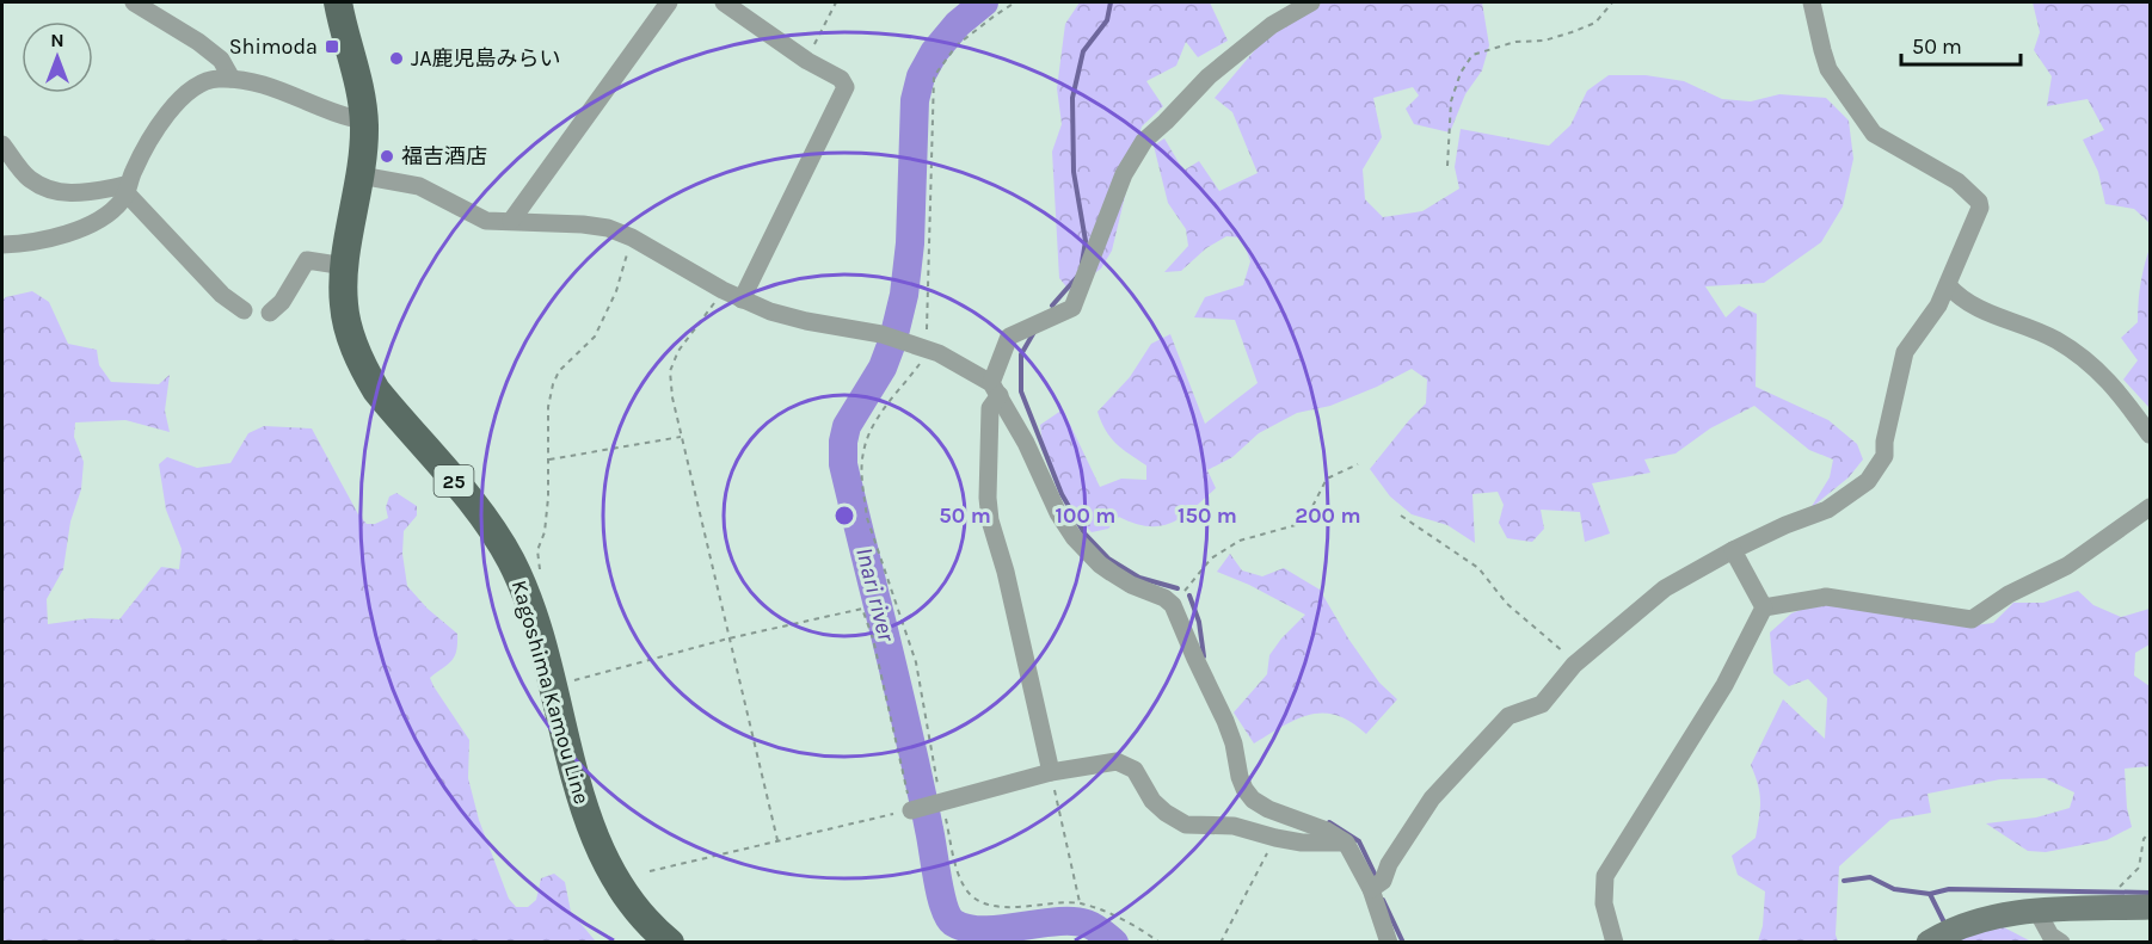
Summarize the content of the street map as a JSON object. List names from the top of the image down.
{
  "streets": {
    "main road": ["25", "Kagoshima Kamou Line"]
  },
  "water": ["Inari river"],
  "places": {
    "transit": ["Shimoda"],
    "other": ["JA鹿児島みらい", "福吉酒店"]
  },
  "scale_bar": "50 m",
  "north": "top",
  "rings": [
    "50 m",
    "100 m",
    "150 m",
    "200 m"
  ]
}
